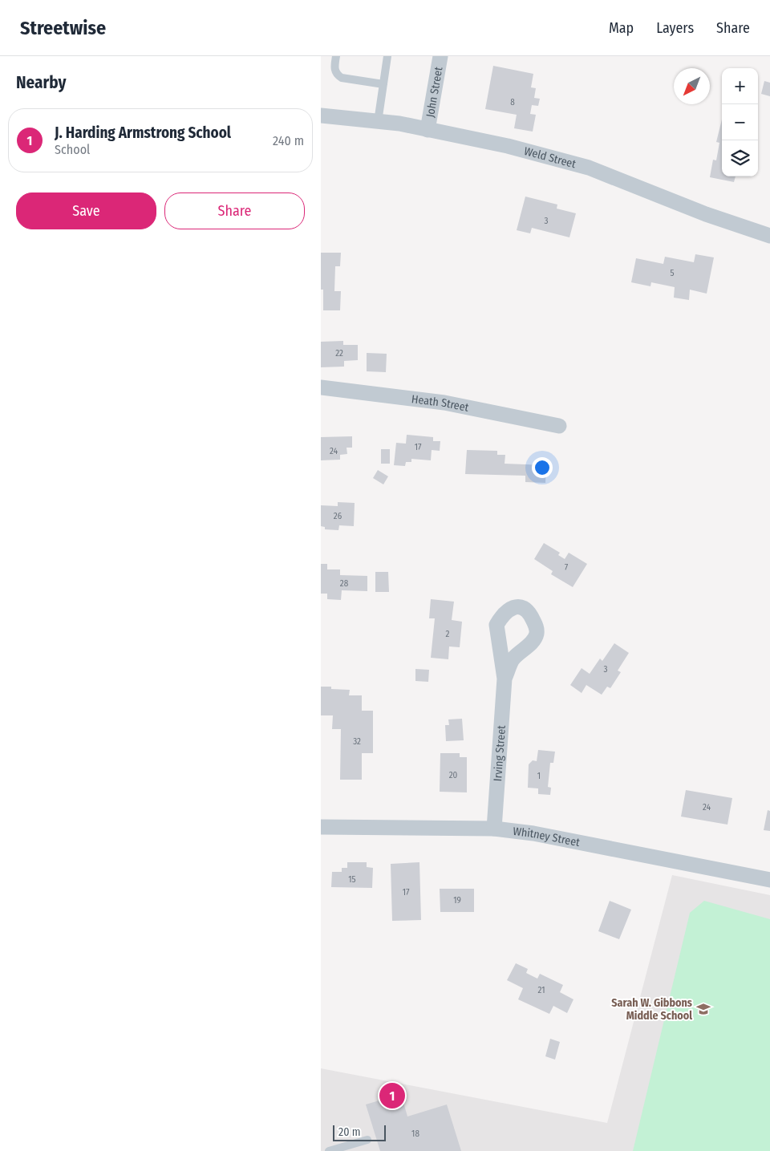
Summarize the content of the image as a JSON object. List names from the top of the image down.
{
  "streets": {
    "street": [
      "John Street",
      "Weld Street",
      "Heath Street",
      "Irving Street",
      "Whitney Street"
    ]
  },
  "crossings": [
    ["John Street", "Weld Street"],
    ["Irving Street", "Whitney Street"]
  ],
  "places": {
    "school or university": ["Sarah W. Gibbons Middle School"]
  },
  "house_numbers": [
    "8",
    "3",
    "5",
    "22",
    "17",
    "24",
    "26",
    "7",
    "28",
    "2",
    "3",
    "32",
    "20",
    "1",
    "24",
    "15",
    "17",
    "19",
    "21",
    "18"
  ],
  "scale_bar": "20 m",
  "north": "bottom left",
  "page": {
    "header": "Streetwise",
    "nav": ["Map", "Layers", "Share"],
    "heading": "Nearby",
    "map_buttons": ["+", "−"],
    "list": [
      {
        "mark": "1",
        "name": "J. Harding Armstrong School",
        "note": "School",
        "value": "240 m"
      }
    ],
    "buttons": ["Save", "Share"],
    "pins": "1",
    "scale": "20 m"
  }
}
